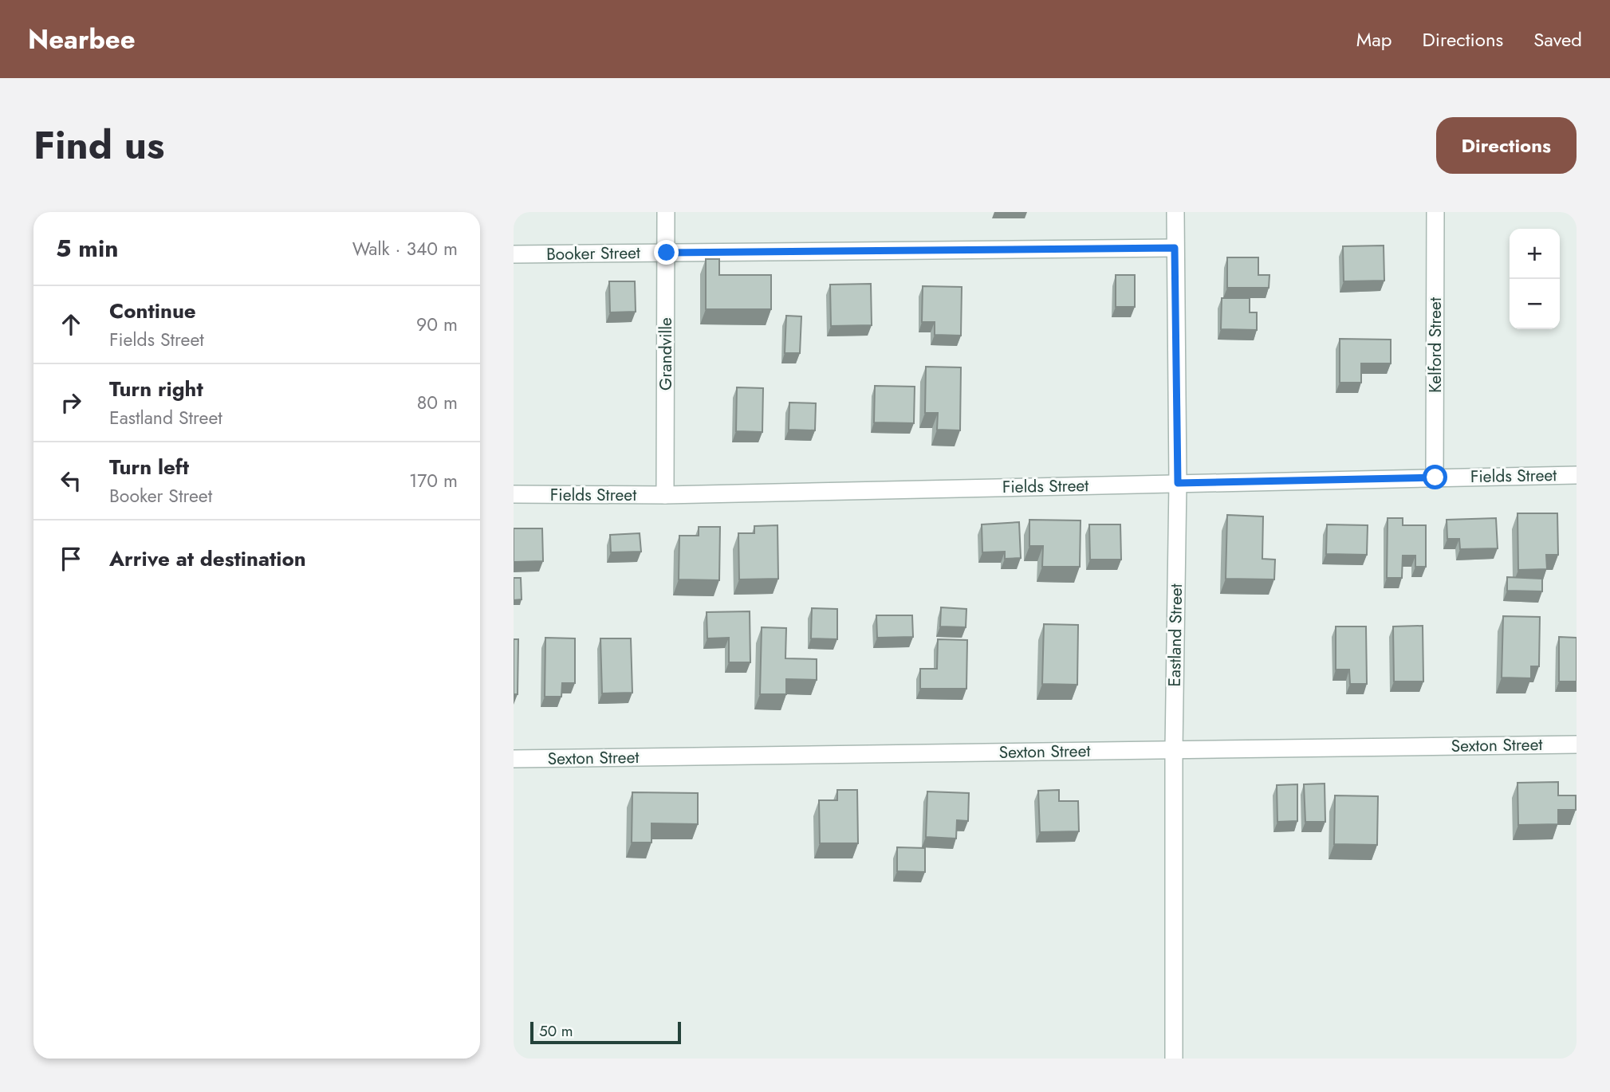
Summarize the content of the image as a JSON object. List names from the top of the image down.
{
  "streets": {
    "street": [
      "Booker Street",
      "Kelford Street",
      "Grandville",
      "Fields Street",
      "Eastland Street",
      "Sexton Street"
    ]
  },
  "crossings": [
    ["Booker Street", "Grandville"],
    ["Booker Street", "Eastland Street"],
    ["Kelford Street", "Fields Street"],
    ["Grandville", "Fields Street"],
    ["Fields Street", "Eastland Street"],
    ["Eastland Street", "Sexton Street"]
  ],
  "scale_bar": "50 m",
  "page": {
    "header": "Nearbee",
    "nav": ["Map", "Directions", "Saved"],
    "title": "Find us",
    "buttons": "Directions",
    "heading": ["5 min", "Walk · 340 m"],
    "map_buttons": ["+", "−"],
    "list": [
      ["Continue", "Fields Street", "90 m"],
      ["Turn right", "Eastland Street", "80 m"],
      ["Turn left", "Booker Street", "170 m"],
      "Arrive at destination"
    ],
    "scale": "50 m"
  }
}
